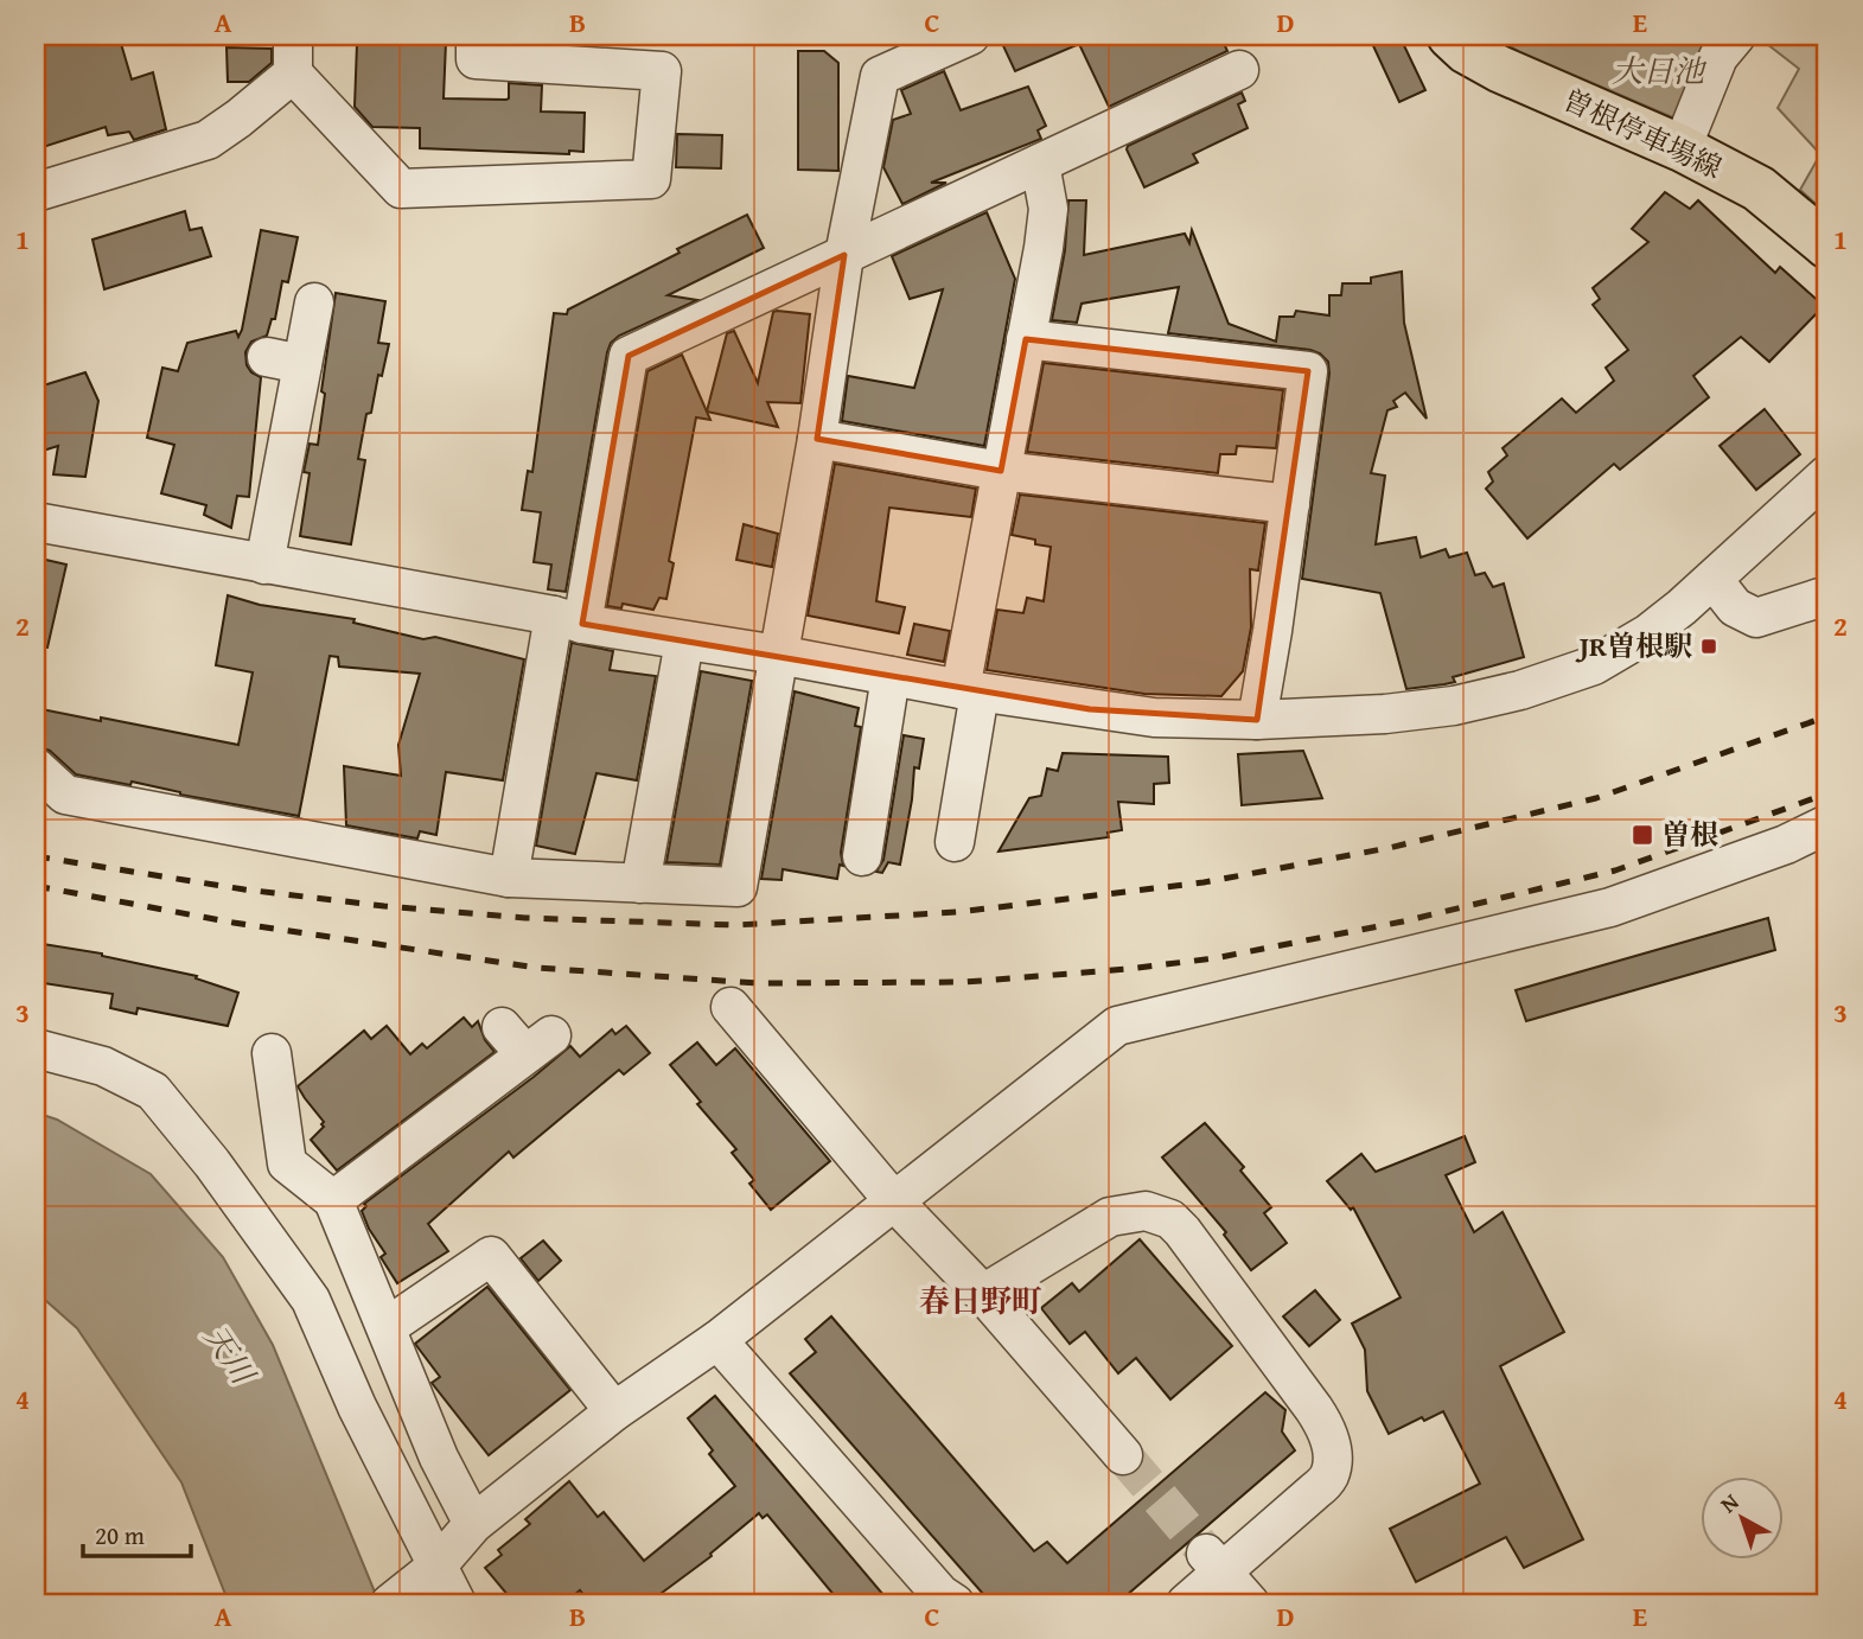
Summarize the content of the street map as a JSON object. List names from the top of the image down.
{
  "streets": {
    "main road": ["曽根停車場線"]
  },
  "districts": ["春日野町"],
  "water": ["大日池", "天川"],
  "places": {
    "transit": ["JR曽根駅", "曽根"]
  },
  "scale_bar": "20 m",
  "north": "top left",
  "grid": {
    "columns": [
      "A",
      "B",
      "C",
      "D",
      "E"
    ],
    "rows": [
      "1",
      "2",
      "3",
      "4"
    ]
  }
}
